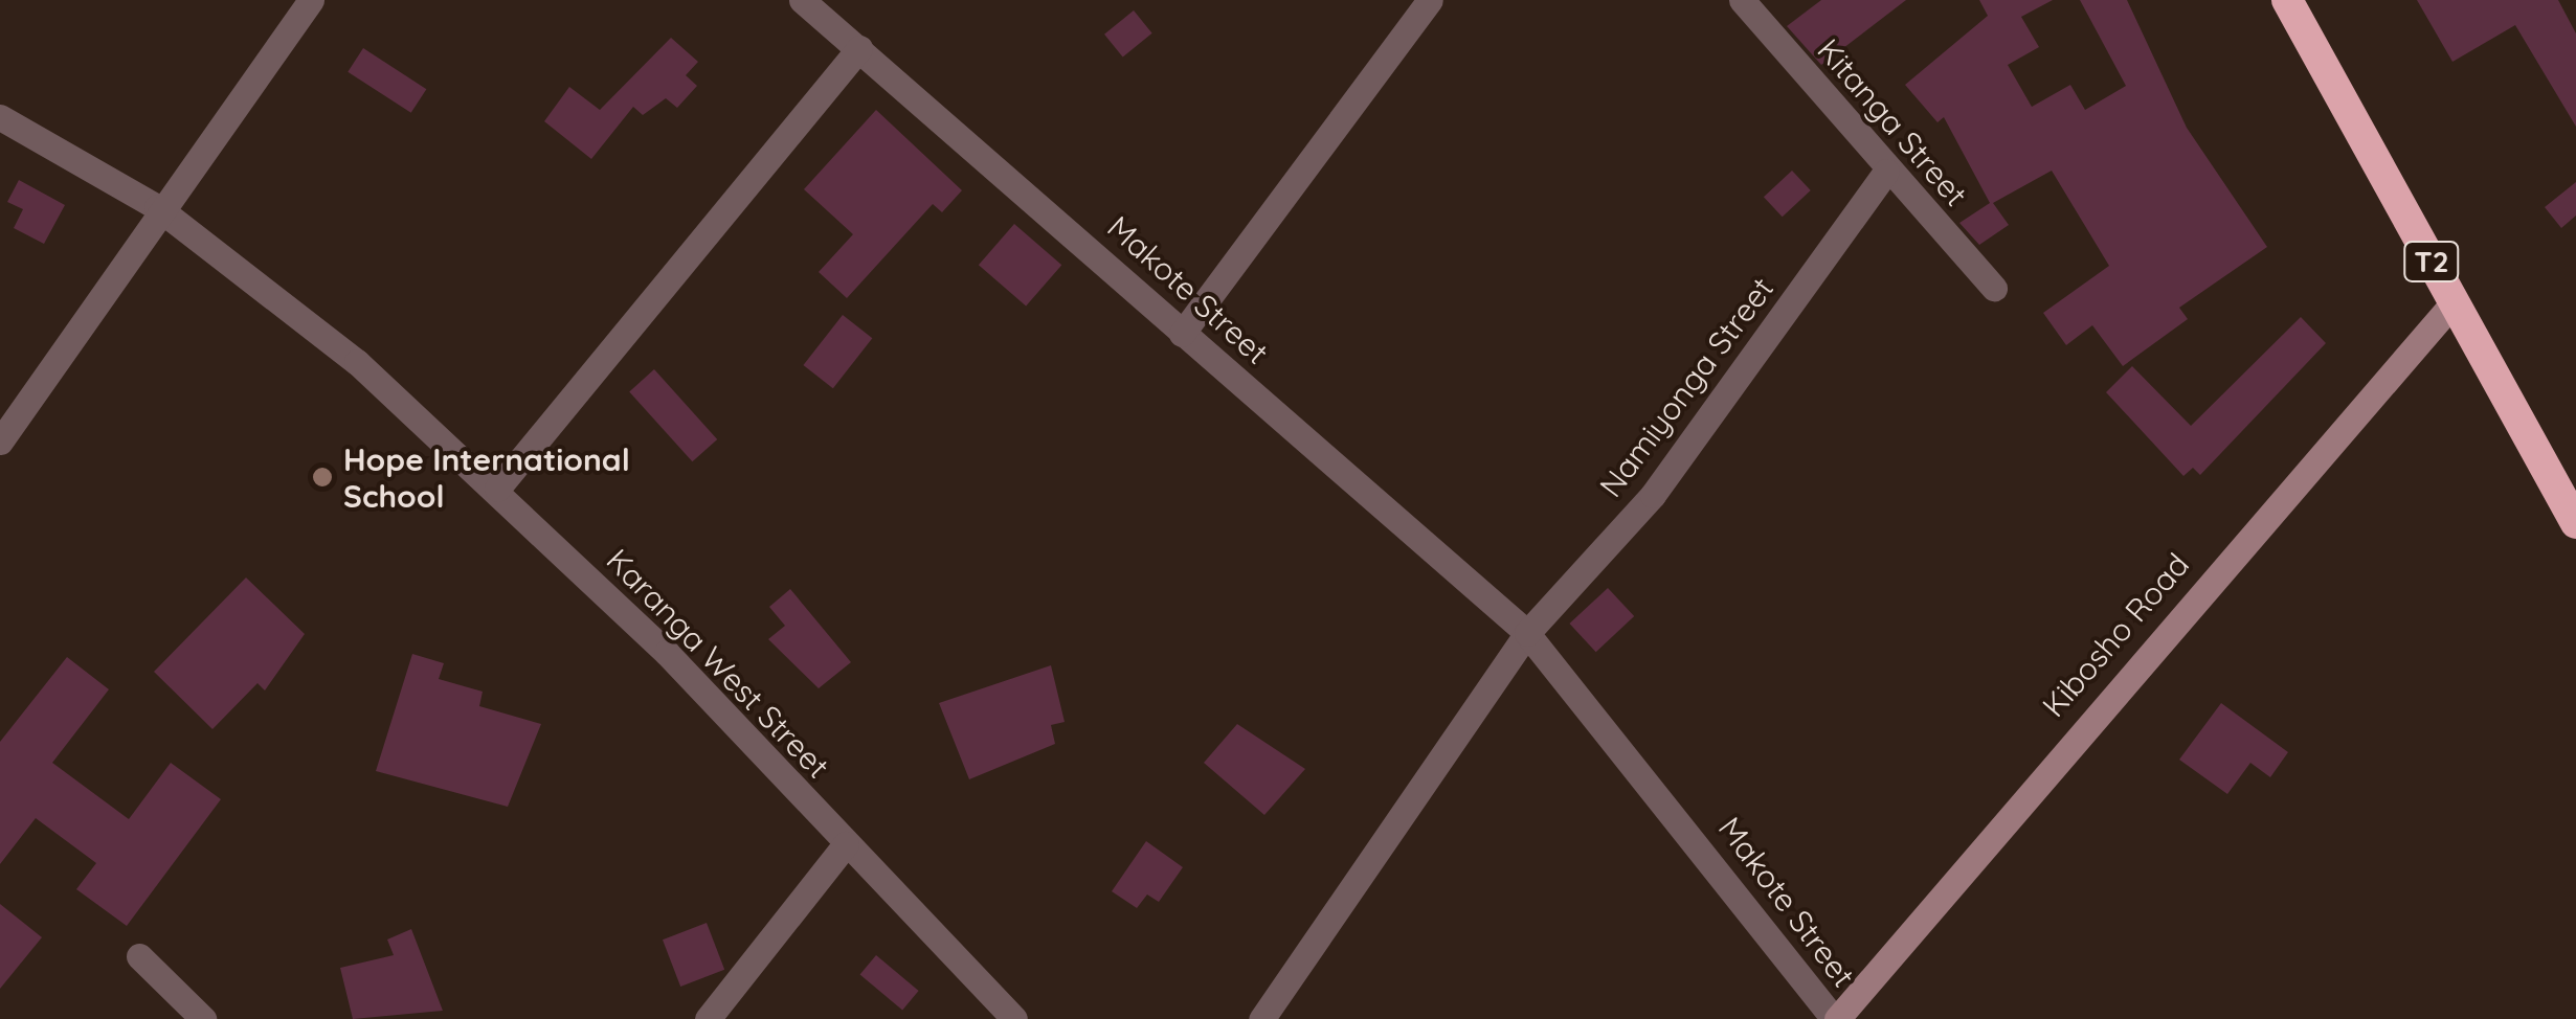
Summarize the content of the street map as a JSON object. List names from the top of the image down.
{
  "streets": {
    "highway": ["T2"],
    "street": [
      "Kitanga Street",
      "Makote Street",
      "Namiyonga Street",
      "Kibosho Road",
      "Karanga West Street"
    ]
  },
  "crossings": [
    ["Kitanga Street", "Namiyonga Street"],
    ["T2", "Kibosho Road"],
    ["Makote Street", "Namiyonga Street"],
    ["Makote Street", "Kibosho Road"]
  ],
  "places": ["Hope International School"]
}
